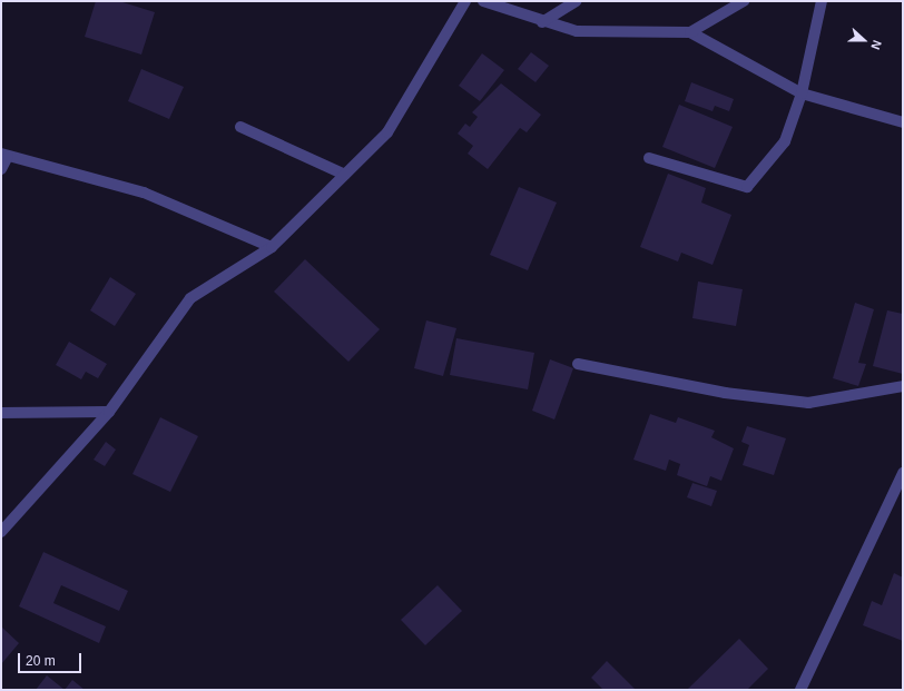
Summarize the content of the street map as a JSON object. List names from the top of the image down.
{
  "scale_bar": "20 m",
  "north": "right"
}
